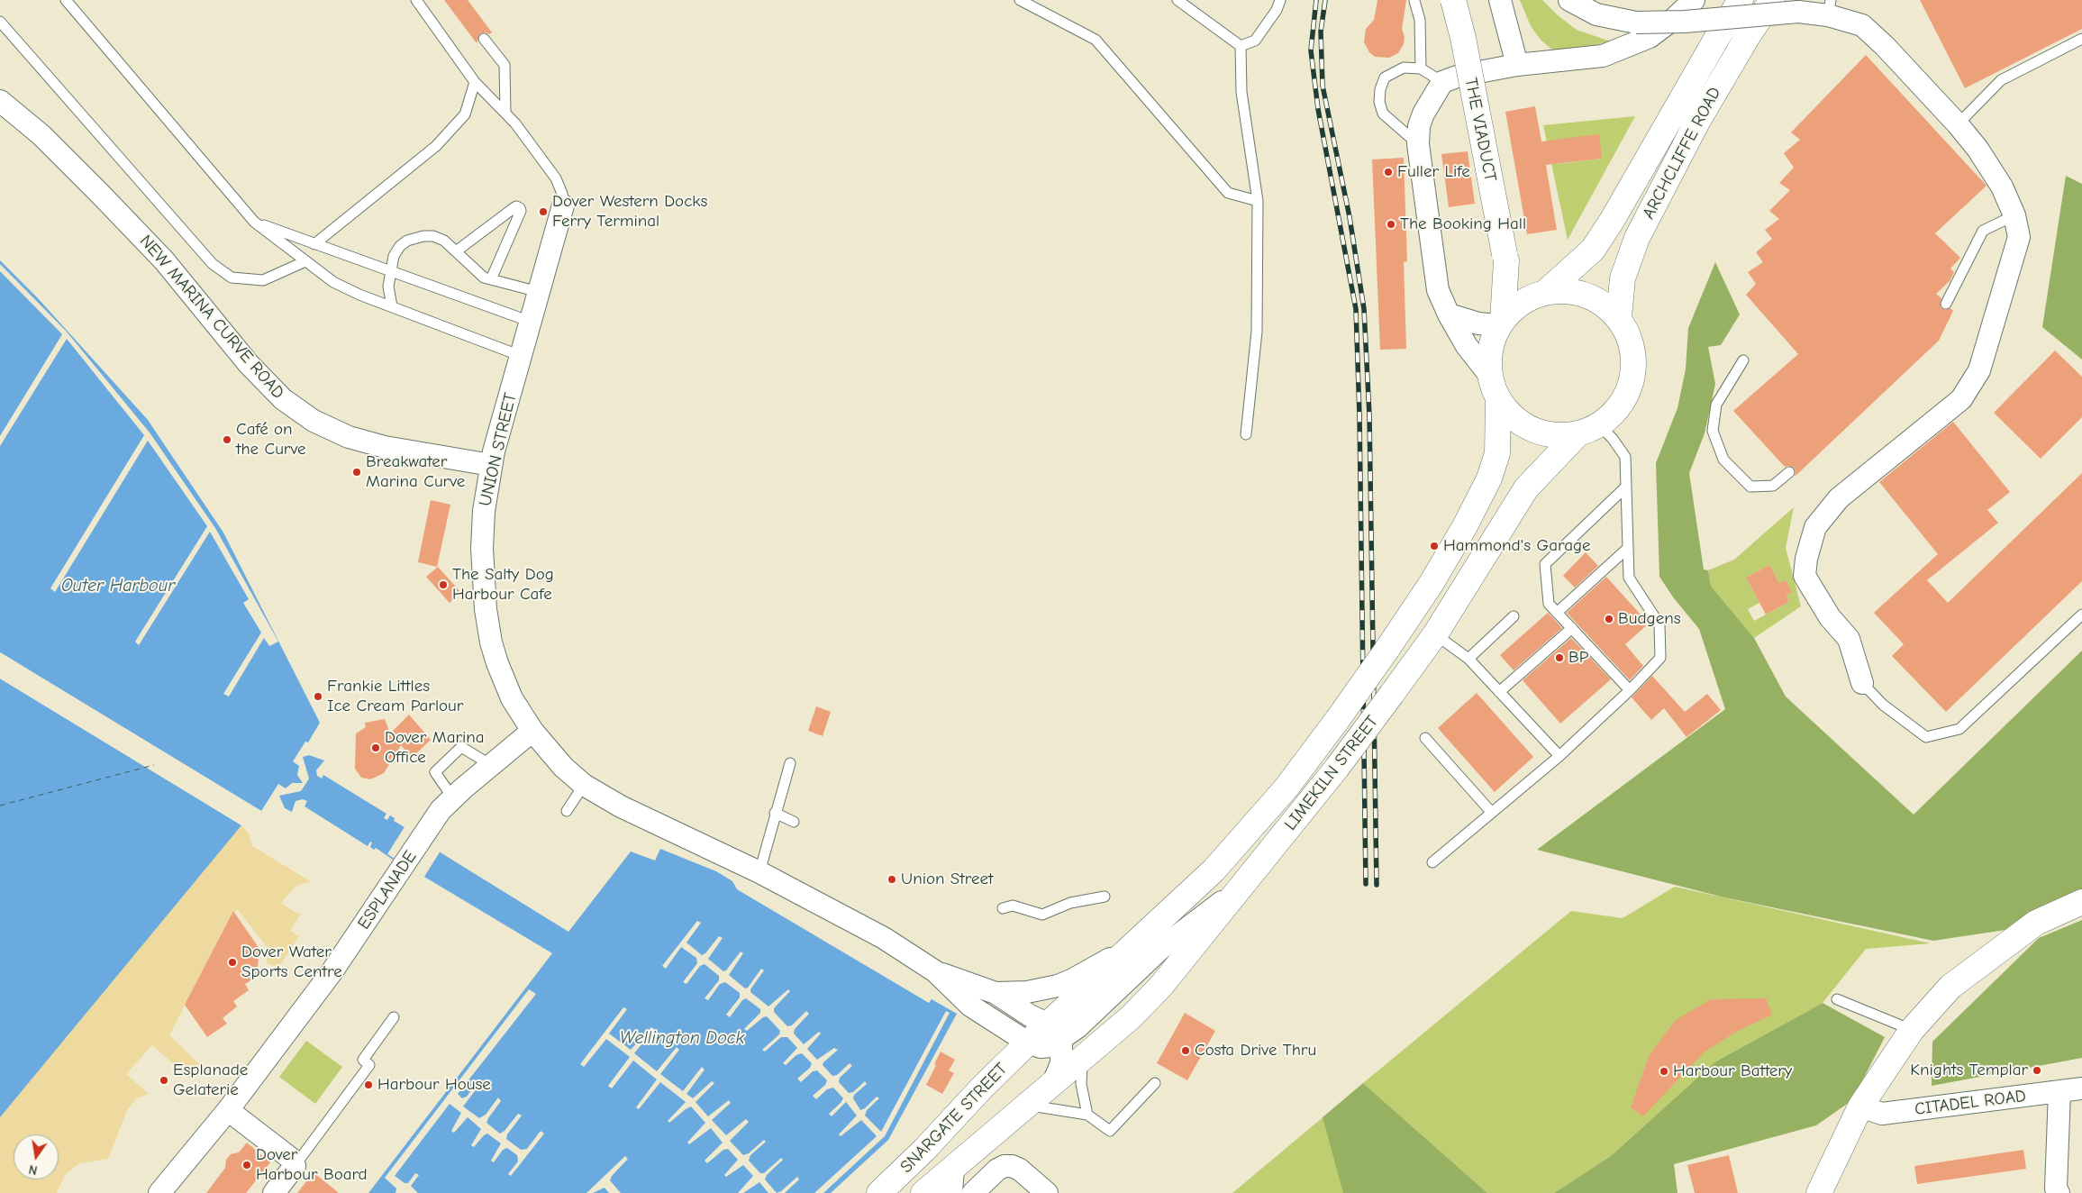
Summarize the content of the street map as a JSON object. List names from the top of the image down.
{
  "streets": {
    "main road": [
      "THE VIADUCT",
      "ARCHCLIFFE ROAD",
      "LIMEKILN STREET",
      "SNARGATE STREET"
    ],
    "street": [
      "NEW MARINA CURVE ROAD",
      "UNION STREET",
      "ESPLANADE",
      "CITADEL ROAD"
    ]
  },
  "crossings": [
    ["THE VIADUCT", "ARCHCLIFFE ROAD"],
    ["THE VIADUCT", "LIMEKILN STREET"],
    ["ARCHCLIFFE ROAD", "LIMEKILN STREET"],
    ["NEW MARINA CURVE ROAD", "UNION STREET"],
    ["UNION STREET", "LIMEKILN STREET"],
    ["UNION STREET", "ESPLANADE"],
    ["UNION STREET", "SNARGATE STREET"],
    ["LIMEKILN STREET", "SNARGATE STREET"]
  ],
  "water": ["Outer Harbour", "Wellington Dock"],
  "places": [
    "Fuller Life",
    "Dover Western Docks Ferry Terminal",
    "The Booking Hall",
    "Café on the Curve",
    "Breakwater Marina Curve",
    "Hammond's Garage",
    "The Salty Dog Harbour Cafe",
    "Budgens",
    "BP",
    "Frankie Littles Ice Cream Parlour",
    "Dover Marina Office",
    "Union Street",
    "Dover Water Sports Centre",
    "Costa Drive Thru",
    "Knights Templar",
    "Harbour Battery",
    "Esplanade Gelaterie",
    "Harbour House",
    "Dover Harbour Board"
  ],
  "north": "bottom"
}
